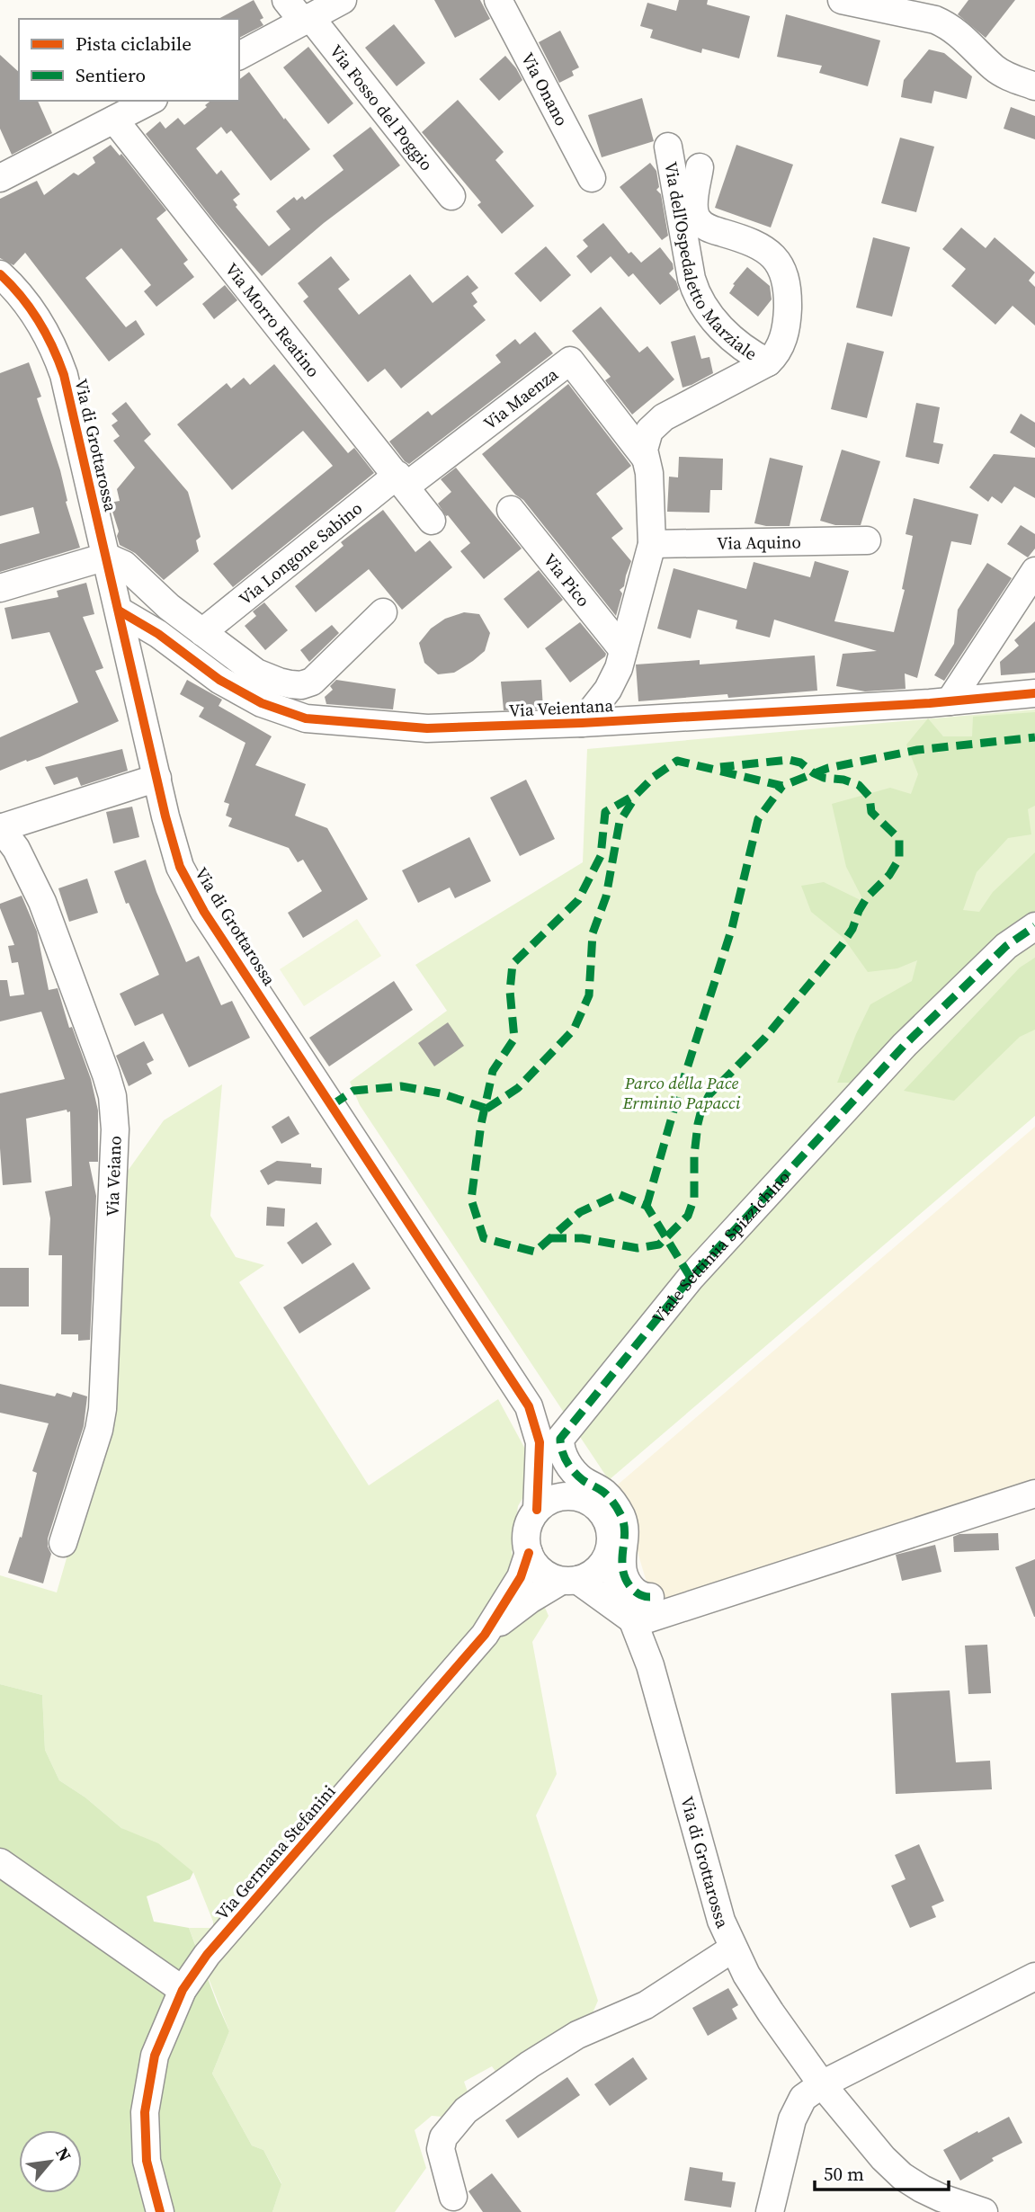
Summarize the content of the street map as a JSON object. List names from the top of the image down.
{
  "streets": {
    "street": [
      "Via Onano",
      "Via Fosso del Poggio",
      "Via dell'Ospedaletto Marziale",
      "Via Morro Reatino",
      "Via Maenza",
      "Via di Grottarossa",
      "Via Aquino",
      "Via Longone Sabino",
      "Via Pico",
      "Via Veientana",
      "Via Veiano",
      "Viale Settimia Spizzichino",
      "Via Germana Stefanini"
    ]
  },
  "crossings": [
    ["Via dell'Ospedaletto Marziale", "Via Maenza"],
    ["Via dell'Ospedaletto Marziale", "Via Aquino"],
    ["Via dell'Ospedaletto Marziale", "Via Pico"],
    ["Via dell'Ospedaletto Marziale", "Via Veientana"],
    ["Via Morro Reatino", "Via Maenza"],
    ["Via Morro Reatino", "Via Longone Sabino"],
    ["Via Maenza", "Via Longone Sabino"],
    ["Via di Grottarossa", "Via Veientana"],
    ["Via di Grottarossa", "Via Germana Stefanini"]
  ],
  "parks": ["Parco della Pace Erminio Papacci"],
  "legend": ["Pista ciclabile", "Sentiero"],
  "scale_bar": "50 m",
  "north": "top right"
}
